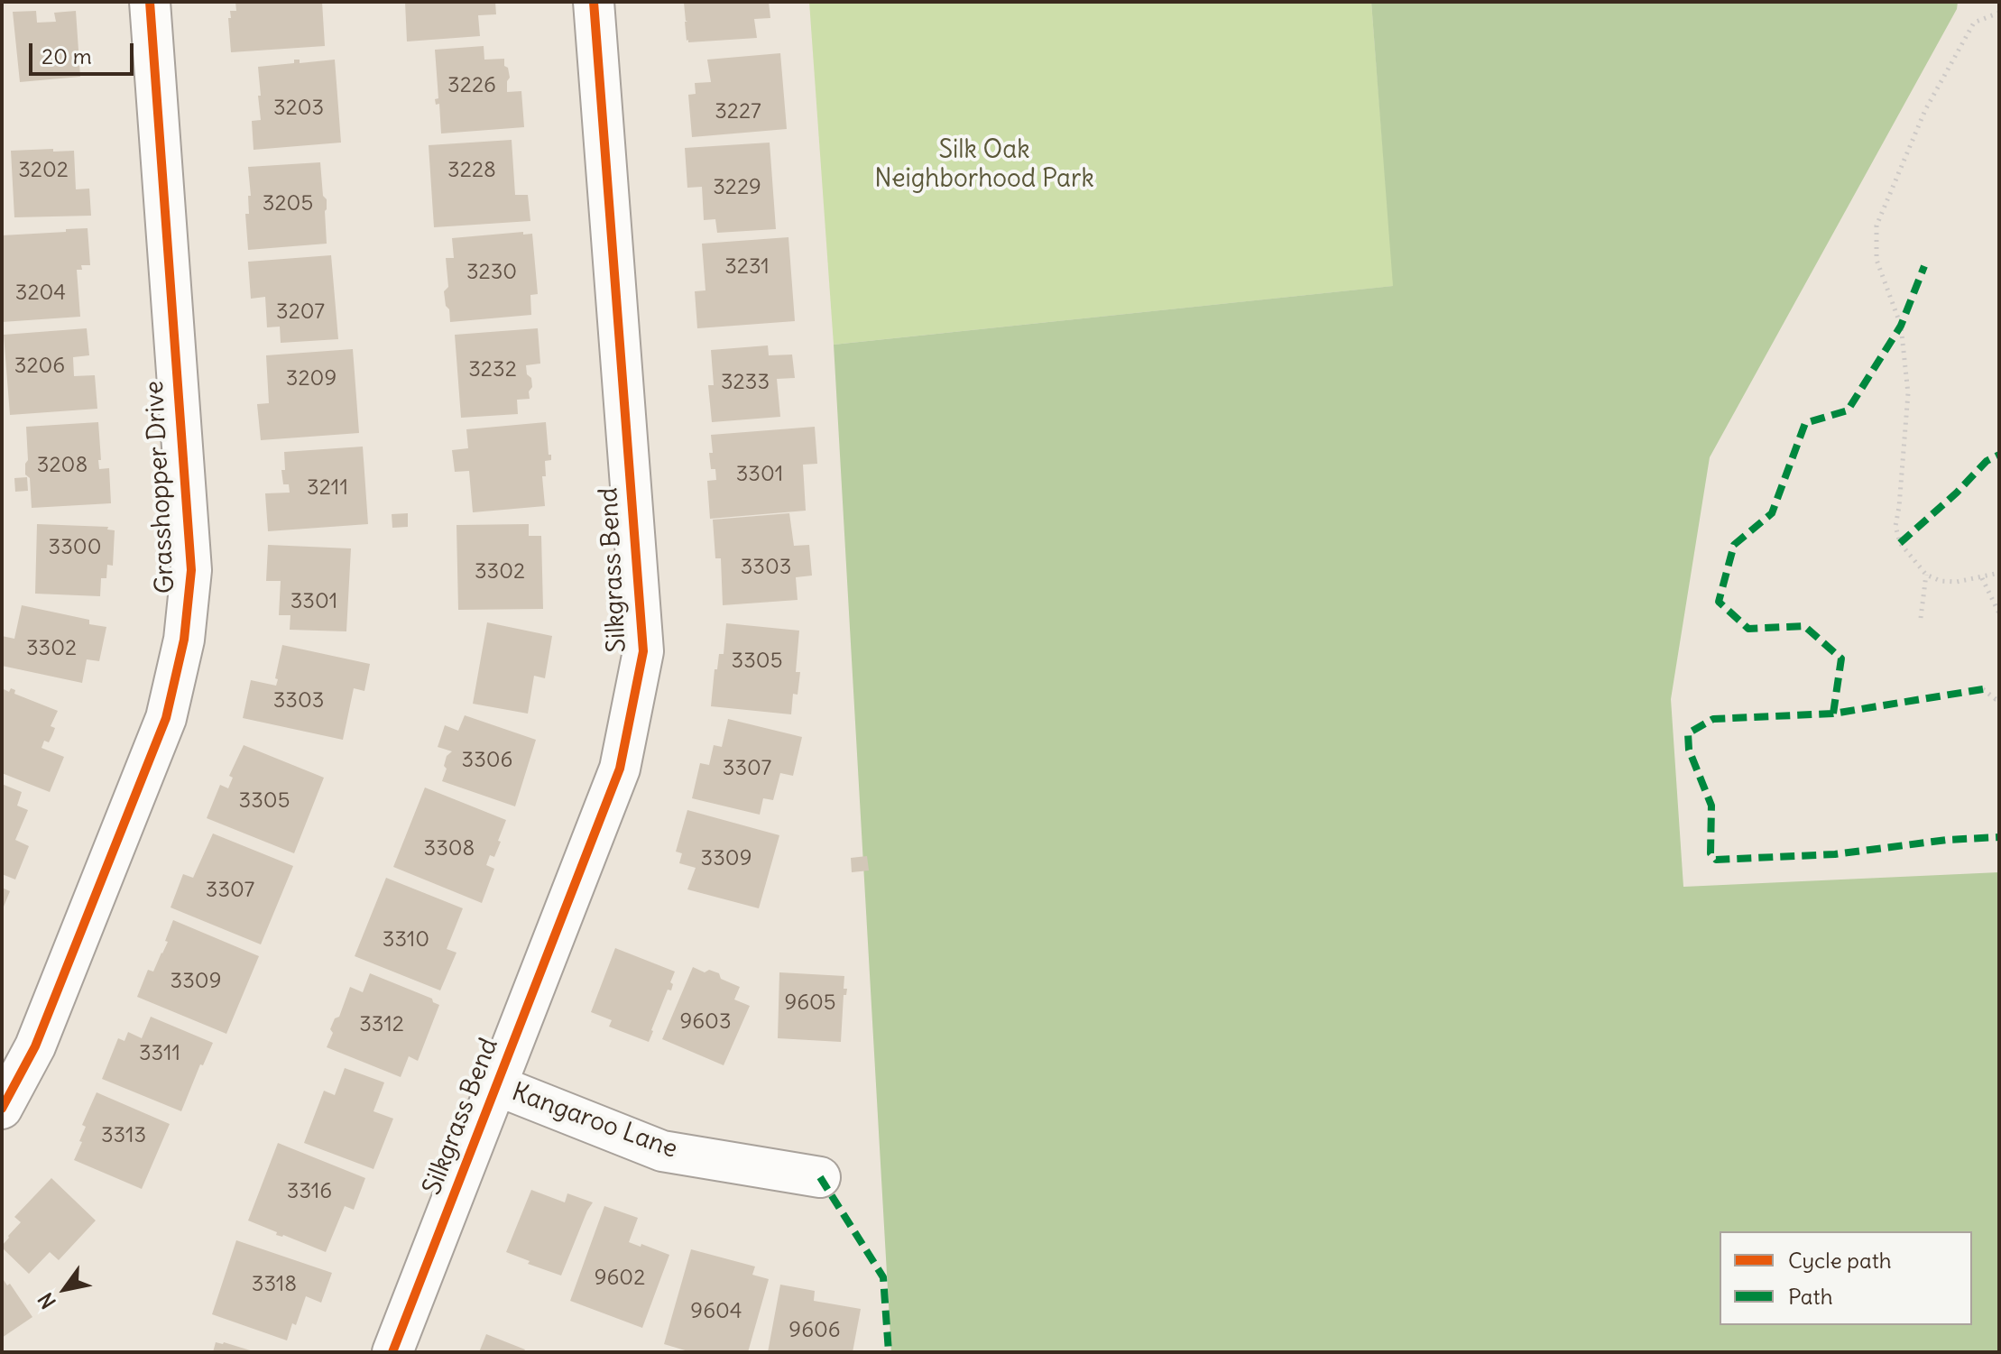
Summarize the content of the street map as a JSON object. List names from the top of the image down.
{
  "streets": {
    "street": ["Grasshopper Drive", "Silkgrass Bend", "Kangaroo Lane"]
  },
  "crossings": [
    ["Silkgrass Bend", "Kangaroo Lane"]
  ],
  "parks": ["Silk Oak Neighborhood Park"],
  "house_numbers": [
    "3226",
    "3203",
    "3227",
    "3202",
    "3228",
    "3229",
    "3205",
    "3231",
    "3230",
    "3204",
    "3207",
    "3206",
    "3232",
    "3209",
    "3233",
    "3208",
    "3301",
    "3211",
    "3300",
    "3303",
    "3302",
    "3301",
    "3302",
    "3305",
    "3303",
    "3306",
    "3307",
    "3305",
    "3308",
    "3309",
    "3307",
    "3310",
    "3309",
    "9605",
    "9603",
    "3312",
    "3311",
    "3313",
    "3316",
    "9602",
    "3318",
    "9604",
    "9606"
  ],
  "legend": ["Cycle path", "Path"],
  "scale_bar": "20 m",
  "north": "bottom left"
}
